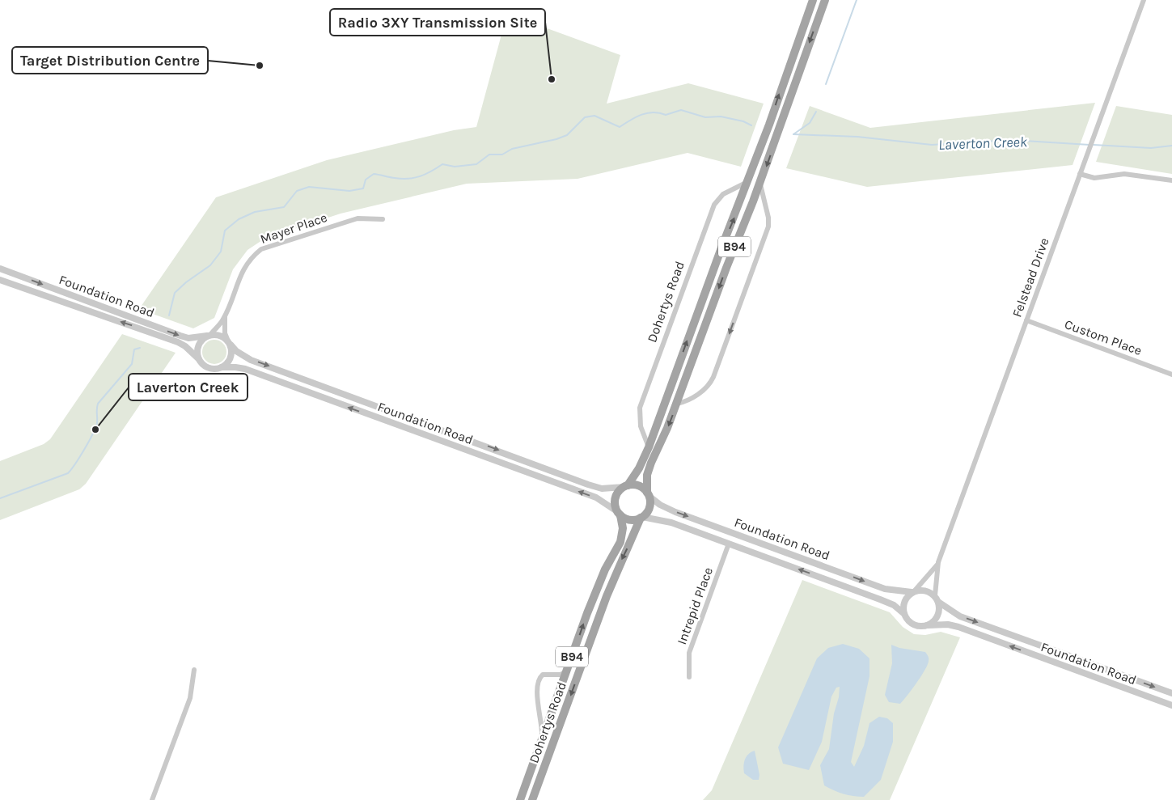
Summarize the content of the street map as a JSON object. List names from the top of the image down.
{
  "streets": {
    "main road": ["B94", "Dohertys Road"],
    "street": [
      "Mayer Place",
      "Felstead Drive",
      "Foundation Road",
      "Custom Place",
      "Intrepid Place"
    ]
  },
  "crossings": [
    ["Mayer Place", "Foundation Road"],
    ["B94", "Foundation Road"],
    ["B94", "Dohertys Road"],
    ["Felstead Drive", "Foundation Road"],
    ["Felstead Drive", "Custom Place"],
    ["Foundation Road", "Dohertys Road"],
    ["Foundation Road", "Intrepid Place"]
  ],
  "water": ["Laverton Creek"],
  "places": ["Target Distribution Centre", "Radio 3XY Transmission Site", "Laverton Creek"]
}
